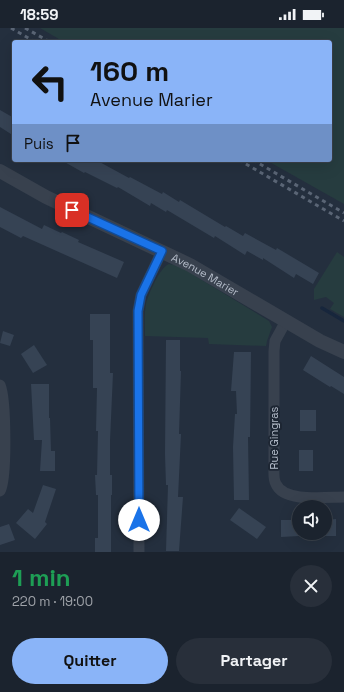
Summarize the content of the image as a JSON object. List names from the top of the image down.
{
  "streets": {
    "street": ["Avenue Marier", "Rue Gingras"]
  },
  "crossings": [
    ["Avenue Marier", "Rue Gingras"]
  ],
  "page": {
    "status": "18:59",
    "turn": ["160 m", "Avenue Marier"],
    "then": "Puis",
    "heading": ["1 min", "220 m · 19:00"],
    "buttons": ["Quitter", "Partager"]
  }
}
